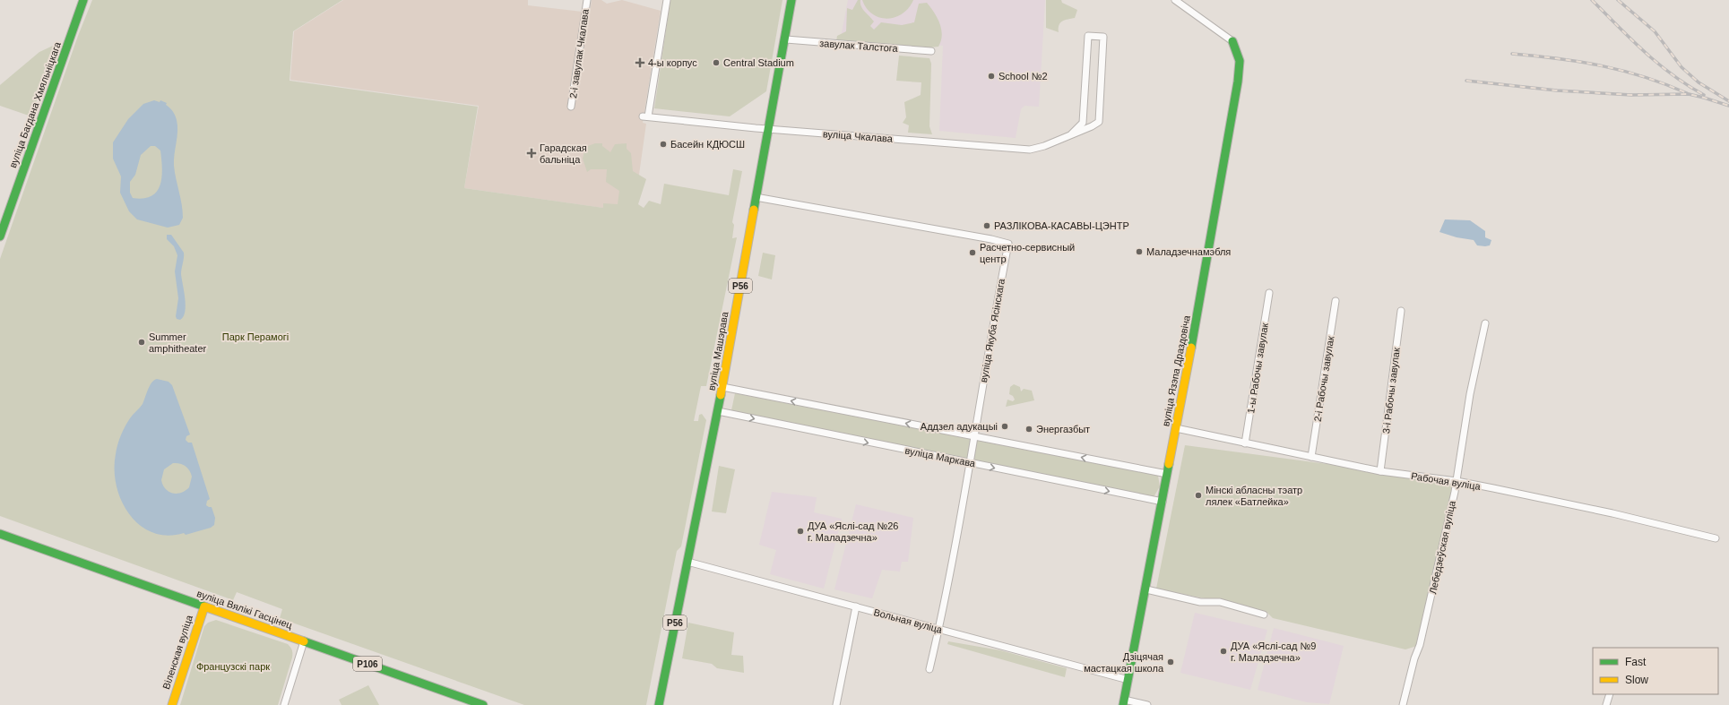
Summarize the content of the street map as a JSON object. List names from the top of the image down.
{
  "streets": {
    "main road": [
      "вуліца Багдана Хмяльніцкага",
      "Р56",
      "вуліца Машэрава",
      "вуліца Язэпа Драздовіча",
      "вуліца Вялікі Гасцінец",
      "Віленская вуліца",
      "Р106"
    ],
    "street": [
      "завулак Талстога",
      "2-і завулак Чкалава",
      "вуліца Чкалава",
      "вуліца Якуба Ясінскага",
      "1-ы Рабочы завулак",
      "2-і Рабочы завулак",
      "3-і Рабочы завулак",
      "вуліца Маркава",
      "Рабочая вуліца",
      "Лебедзеўская вуліца",
      "Вольная вуліца"
    ]
  },
  "crossings": [
    ["завулак Талстога", "вуліца Машэрава"],
    ["вуліца Чкалава", "вуліца Машэрава"],
    ["вуліца Якуба Ясінскага", "вуліца Машэрава"],
    ["вуліца Якуба Ясінскага", "вуліца Маркава"],
    ["вуліца Якуба Ясінскага", "Вольная вуліца"],
    ["вуліца Машэрава", "вуліца Маркава"],
    ["вуліца Машэрава", "Вольная вуліца"],
    ["1-ы Рабочы завулак", "Рабочая вуліца"],
    ["вуліца Язэпа Драздовіча", "вуліца Маркава"],
    ["вуліца Язэпа Драздовіча", "Рабочая вуліца"],
    ["вуліца Язэпа Драздовіча", "Вольная вуліца"],
    ["2-і Рабочы завулак", "Рабочая вуліца"],
    ["3-і Рабочы завулак", "Рабочая вуліца"],
    ["Рабочая вуліца", "Лебедзеўская вуліца"],
    ["вуліца Вялікі Гасцінец", "Віленская вуліца"]
  ],
  "parks": ["Парк Перамогі", "Французскі парк"],
  "places": {
    "health": ["4-ы корпус", "Гарадская бальніца"],
    "other": [
      "Central Stadium",
      "School №2",
      "Басейн КДЮСШ",
      "РАЗЛІКОВА-КАСАВЫ-ЦЭНТР",
      "Маладзечнамэбля",
      "Расчетно-сервисный центр",
      "Summer amphitheater",
      "Аддзел адукацыі",
      "Энергазбыт",
      "Мінскі абласны тэатр лялек «Батлейка»",
      "ДУА «Яслі-сад №26 г. Маладзечна»",
      "ДУА «Яслі-сад №9 г. Маладзечна»",
      "Дзіцячая мастацкая школа"
    ]
  },
  "legend": ["Fast", "Slow"]
}
